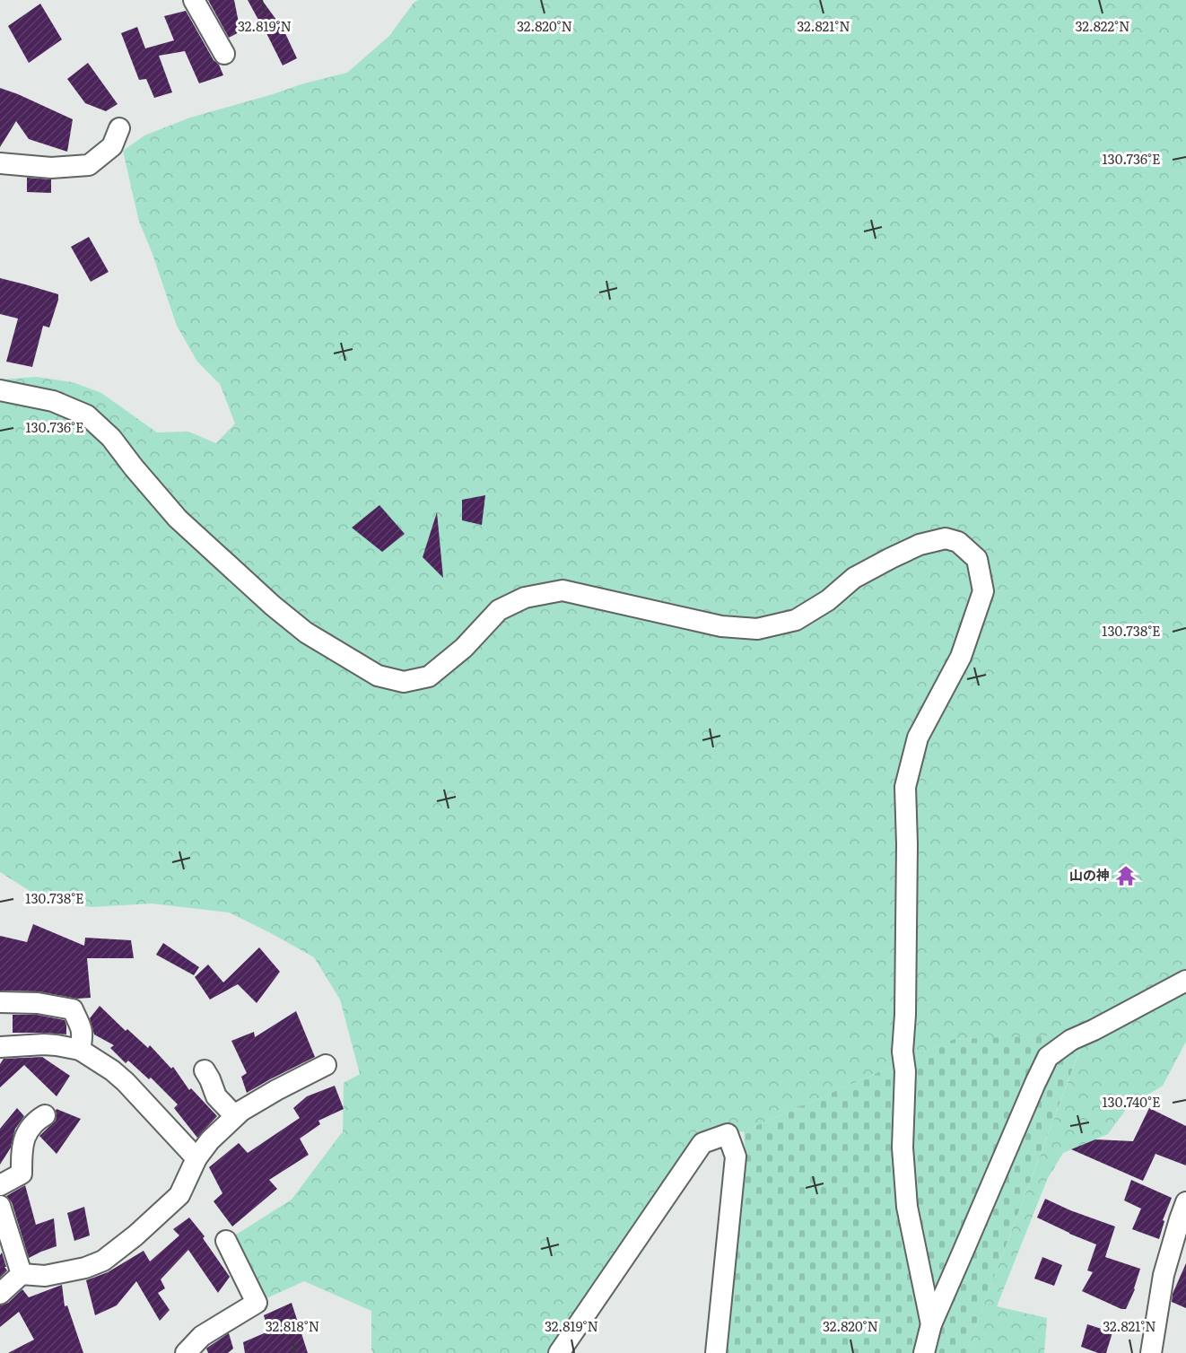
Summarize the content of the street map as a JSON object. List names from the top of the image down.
{
  "places": {
    "temple": ["山の神"]
  },
  "coordinates": [
    "32.819°N",
    "32.820°N",
    "32.821°N",
    "32.822°N",
    "130.736°E",
    "130.738°E",
    "130.740°E",
    "32.818°N"
  ]
}
